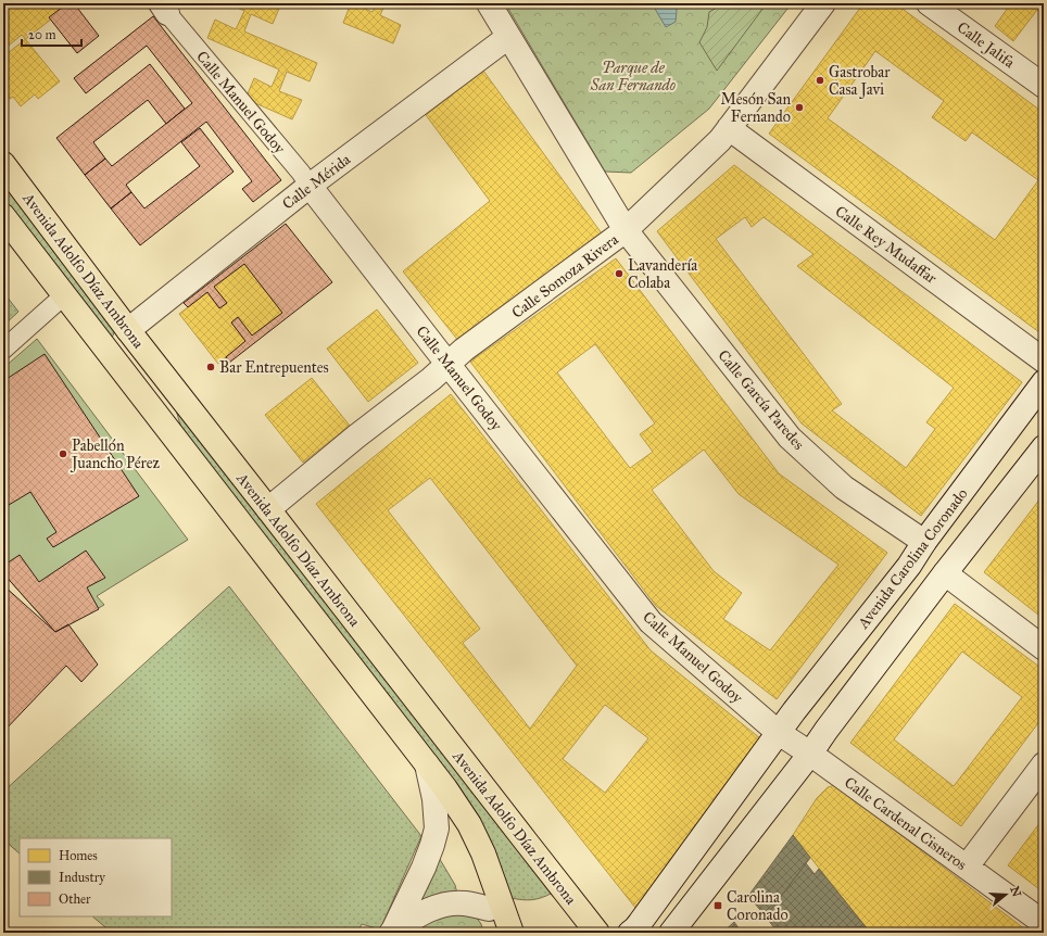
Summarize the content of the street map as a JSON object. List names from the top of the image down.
{
  "streets": {
    "highway": ["Avenida Adolfo Díaz Ambrona"],
    "street": [
      "Calle Jalifa",
      "Calle Manuel Godoy",
      "Calle Mérida",
      "Calle Rey Mudaffar",
      "Calle Somoza Rivera",
      "Calle García Paredes",
      "Avenida Carolina Coronado",
      "Calle Cardenal Cisneros"
    ]
  },
  "crossings": [
    ["Calle Manuel Godoy", "Calle Mérida"],
    ["Calle Manuel Godoy", "Calle Somoza Rivera"],
    ["Calle Manuel Godoy", "Avenida Carolina Coronado"],
    ["Calle Mérida", "Avenida Adolfo Díaz Ambrona"],
    ["Calle Rey Mudaffar", "Calle Somoza Rivera"],
    ["Avenida Adolfo Díaz Ambrona", "Calle Somoza Rivera"],
    ["Calle Somoza Rivera", "Calle García Paredes"],
    ["Calle García Paredes", "Avenida Carolina Coronado"]
  ],
  "parks": ["Parque de San Fernando"],
  "places": {
    "other": [
      "Gastrobar Casa Javi",
      "Mesón San Fernando",
      "Lavandería Colaba",
      "Bar Entrepuentes",
      "Pabellón Juancho Pérez"
    ],
    "transit": ["Carolina Coronado"]
  },
  "legend": ["Homes", "Industry", "Other"],
  "scale_bar": "20 m",
  "north": "right"
}
